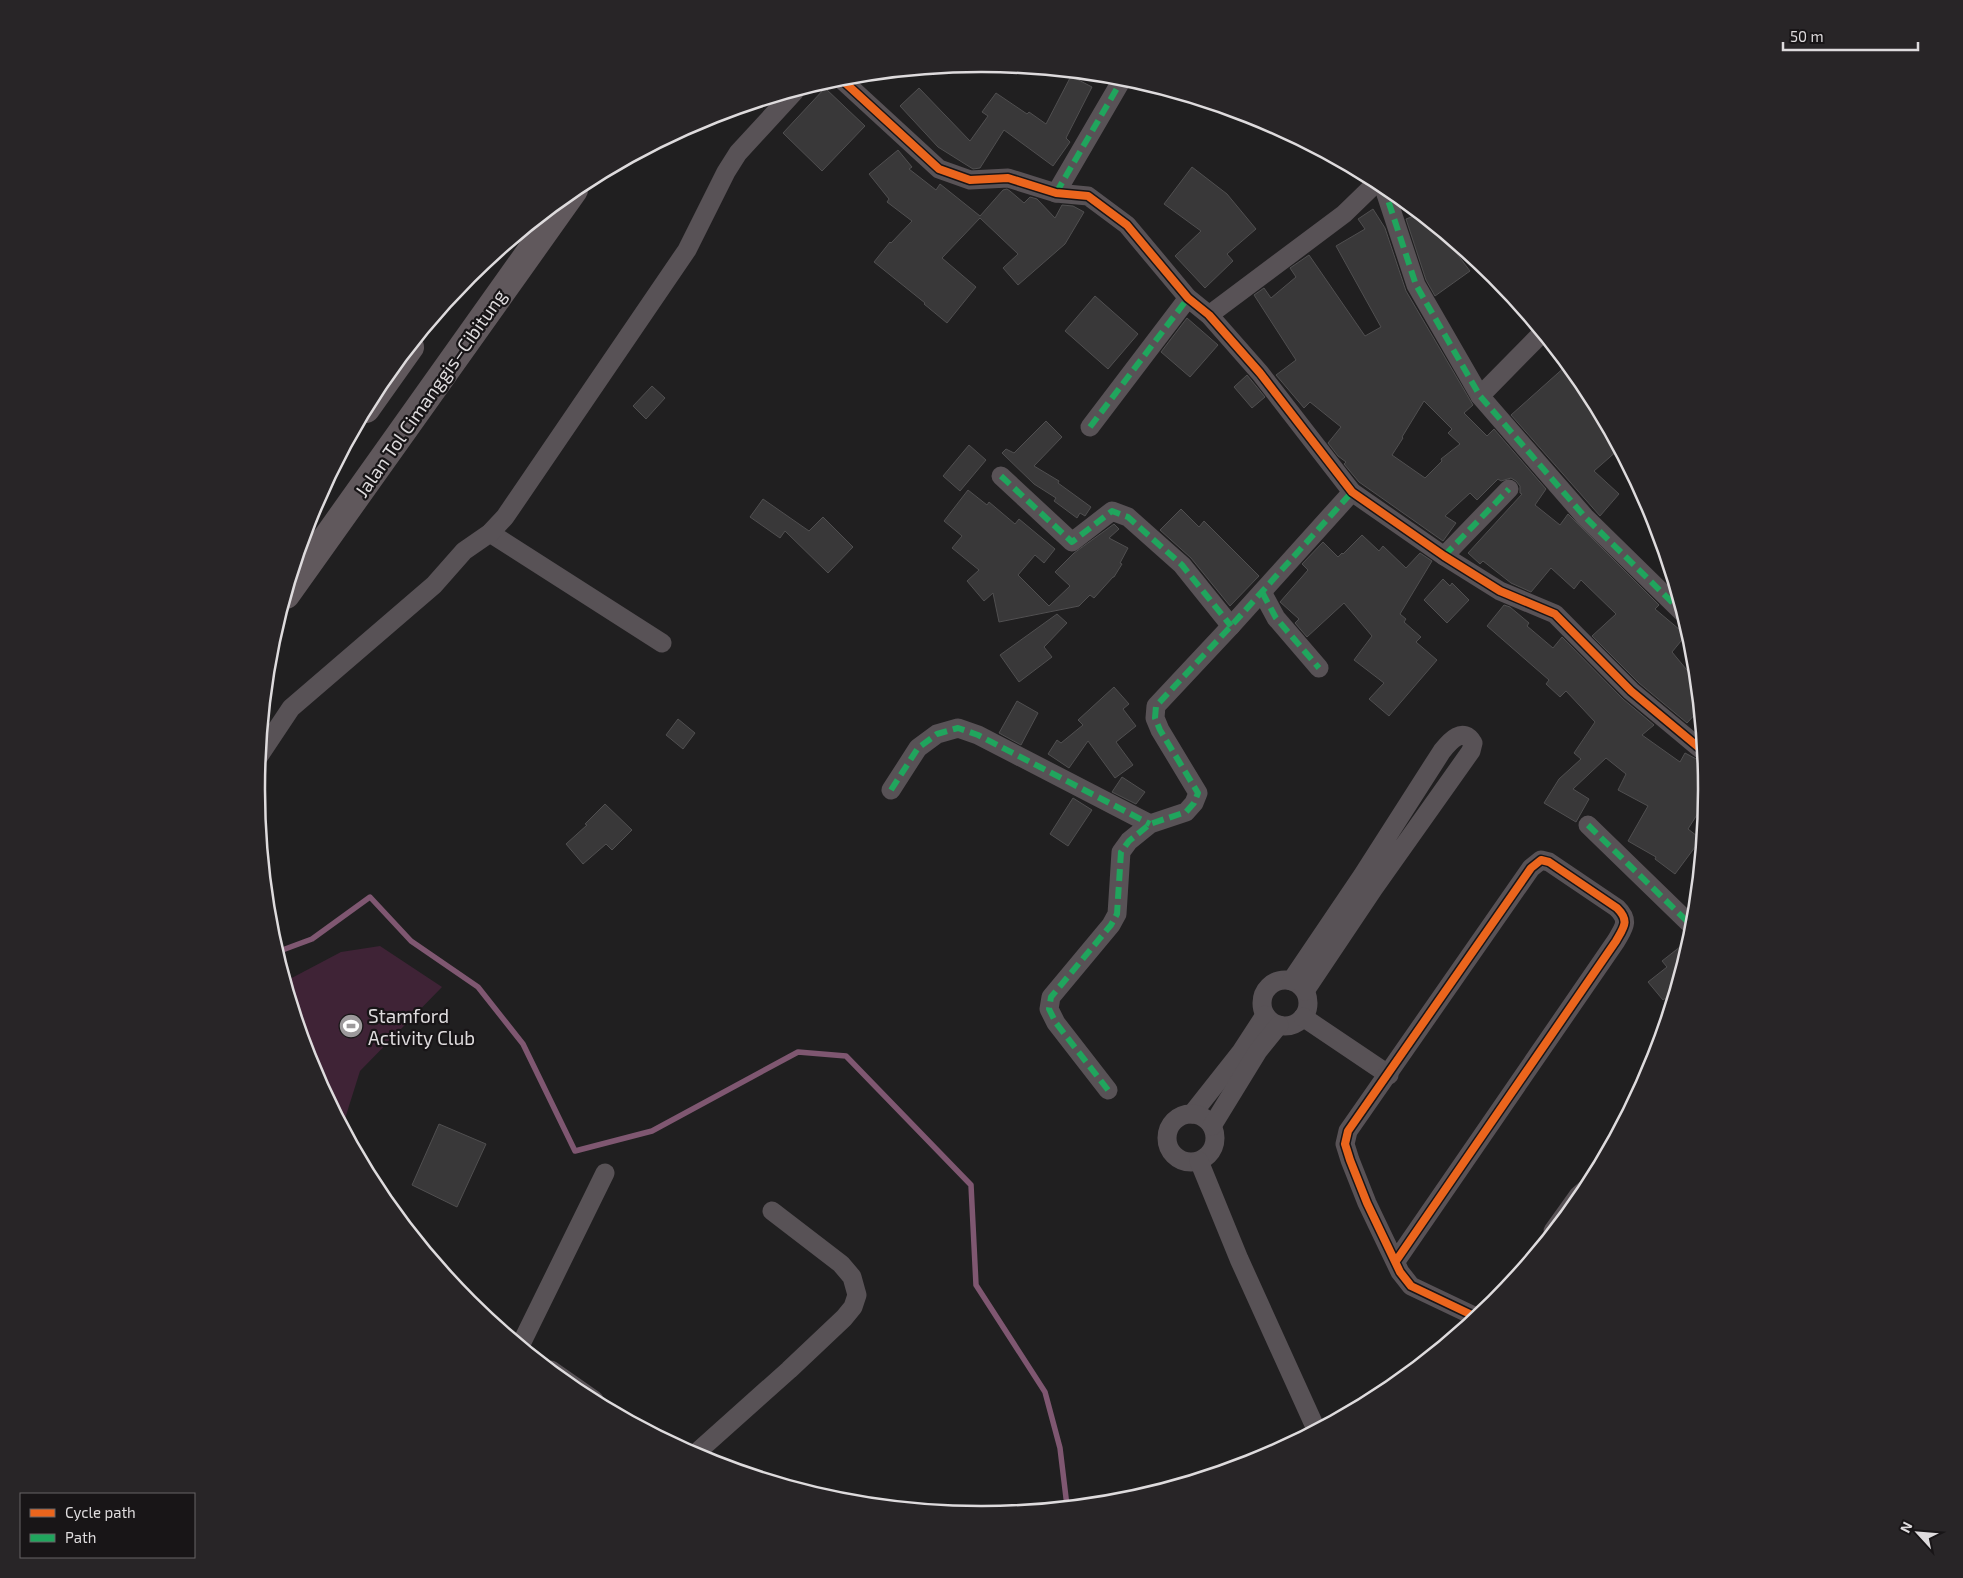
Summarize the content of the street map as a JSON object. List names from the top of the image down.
{
  "streets": {
    "highway": ["Jalan Tol Cimanggis–Cibitung"]
  },
  "places": {
    "sports": ["Stamford Activity Club"]
  },
  "legend": ["Cycle path", "Path"],
  "scale_bar": "50 m",
  "north": "top left"
}
